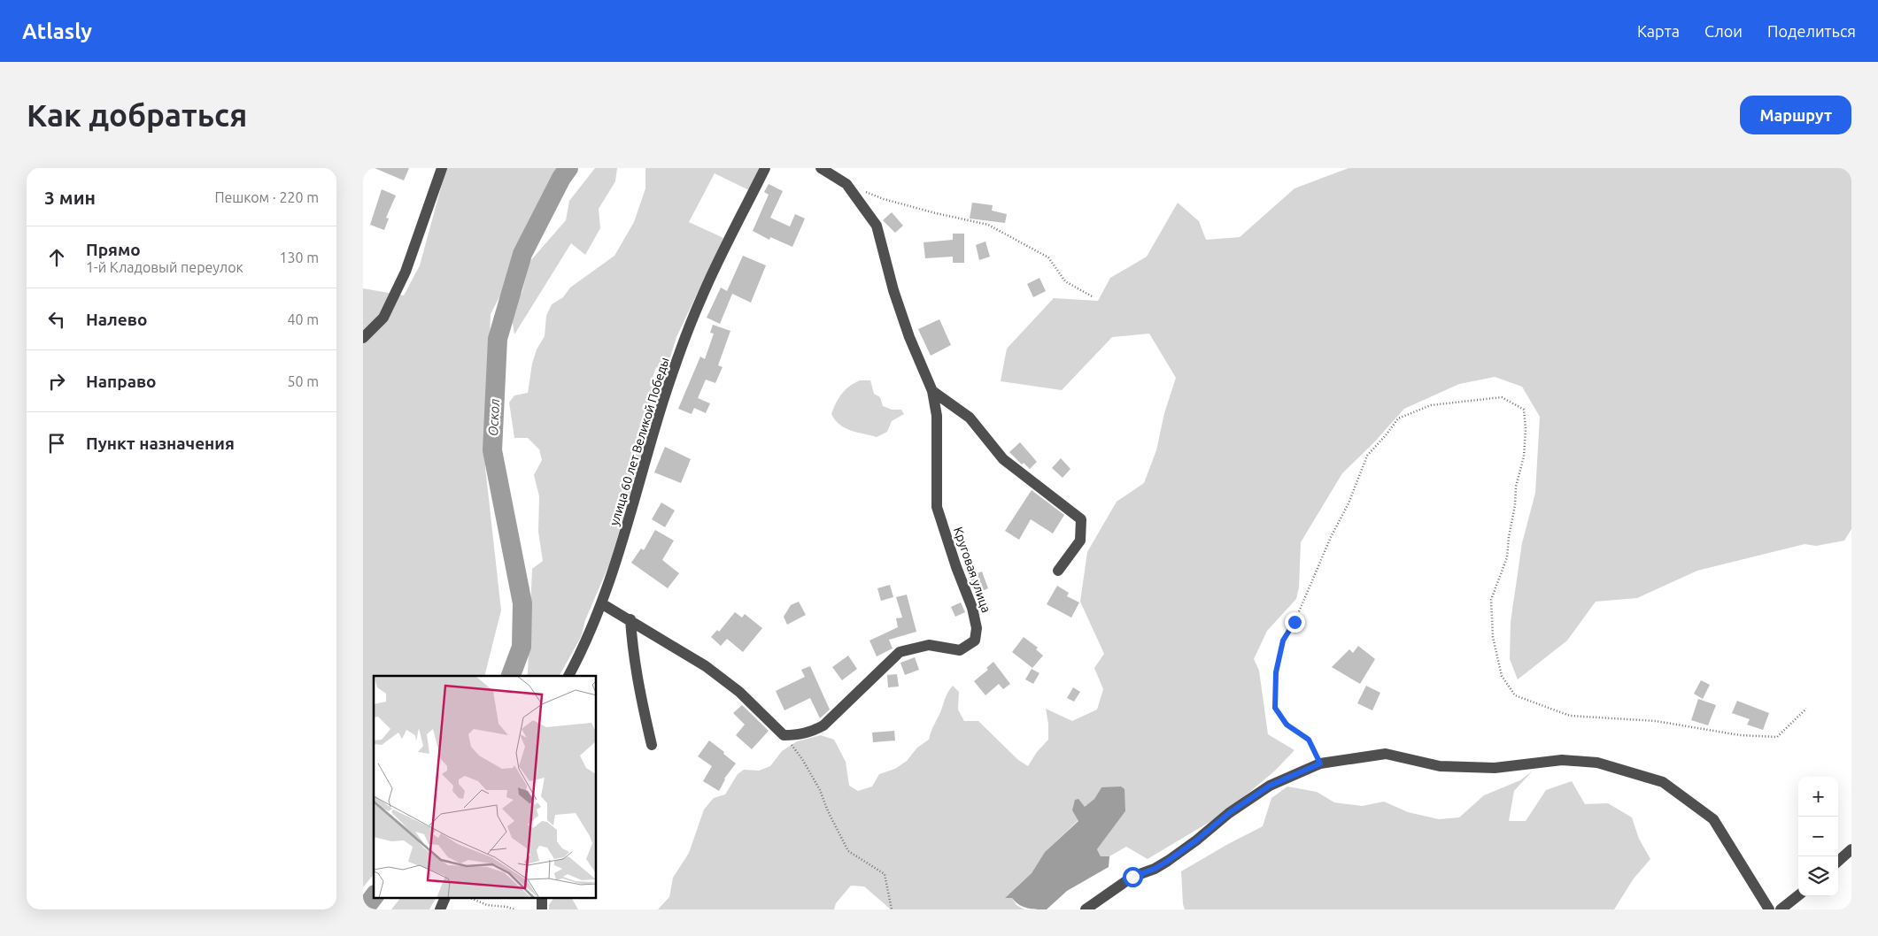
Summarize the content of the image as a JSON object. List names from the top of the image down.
{
  "streets": {
    "street": ["улица 60 лет Великой Победы", "Круговая улица"]
  },
  "water": ["Оскол"],
  "page": {
    "header": "Atlasly",
    "nav": ["Карта", "Слои", "Поделиться"],
    "buttons": "Маршрут",
    "title": "Как добраться",
    "heading": ["3 мин", "Пешком · 220 m"],
    "list": [
      ["Прямо", "1-й Кладовый переулок", "130 m"],
      ["Налево", "40 m"],
      ["Направо", "50 m"],
      "Пункт назначения"
    ],
    "map_buttons": ["+", "−"]
  }
}
